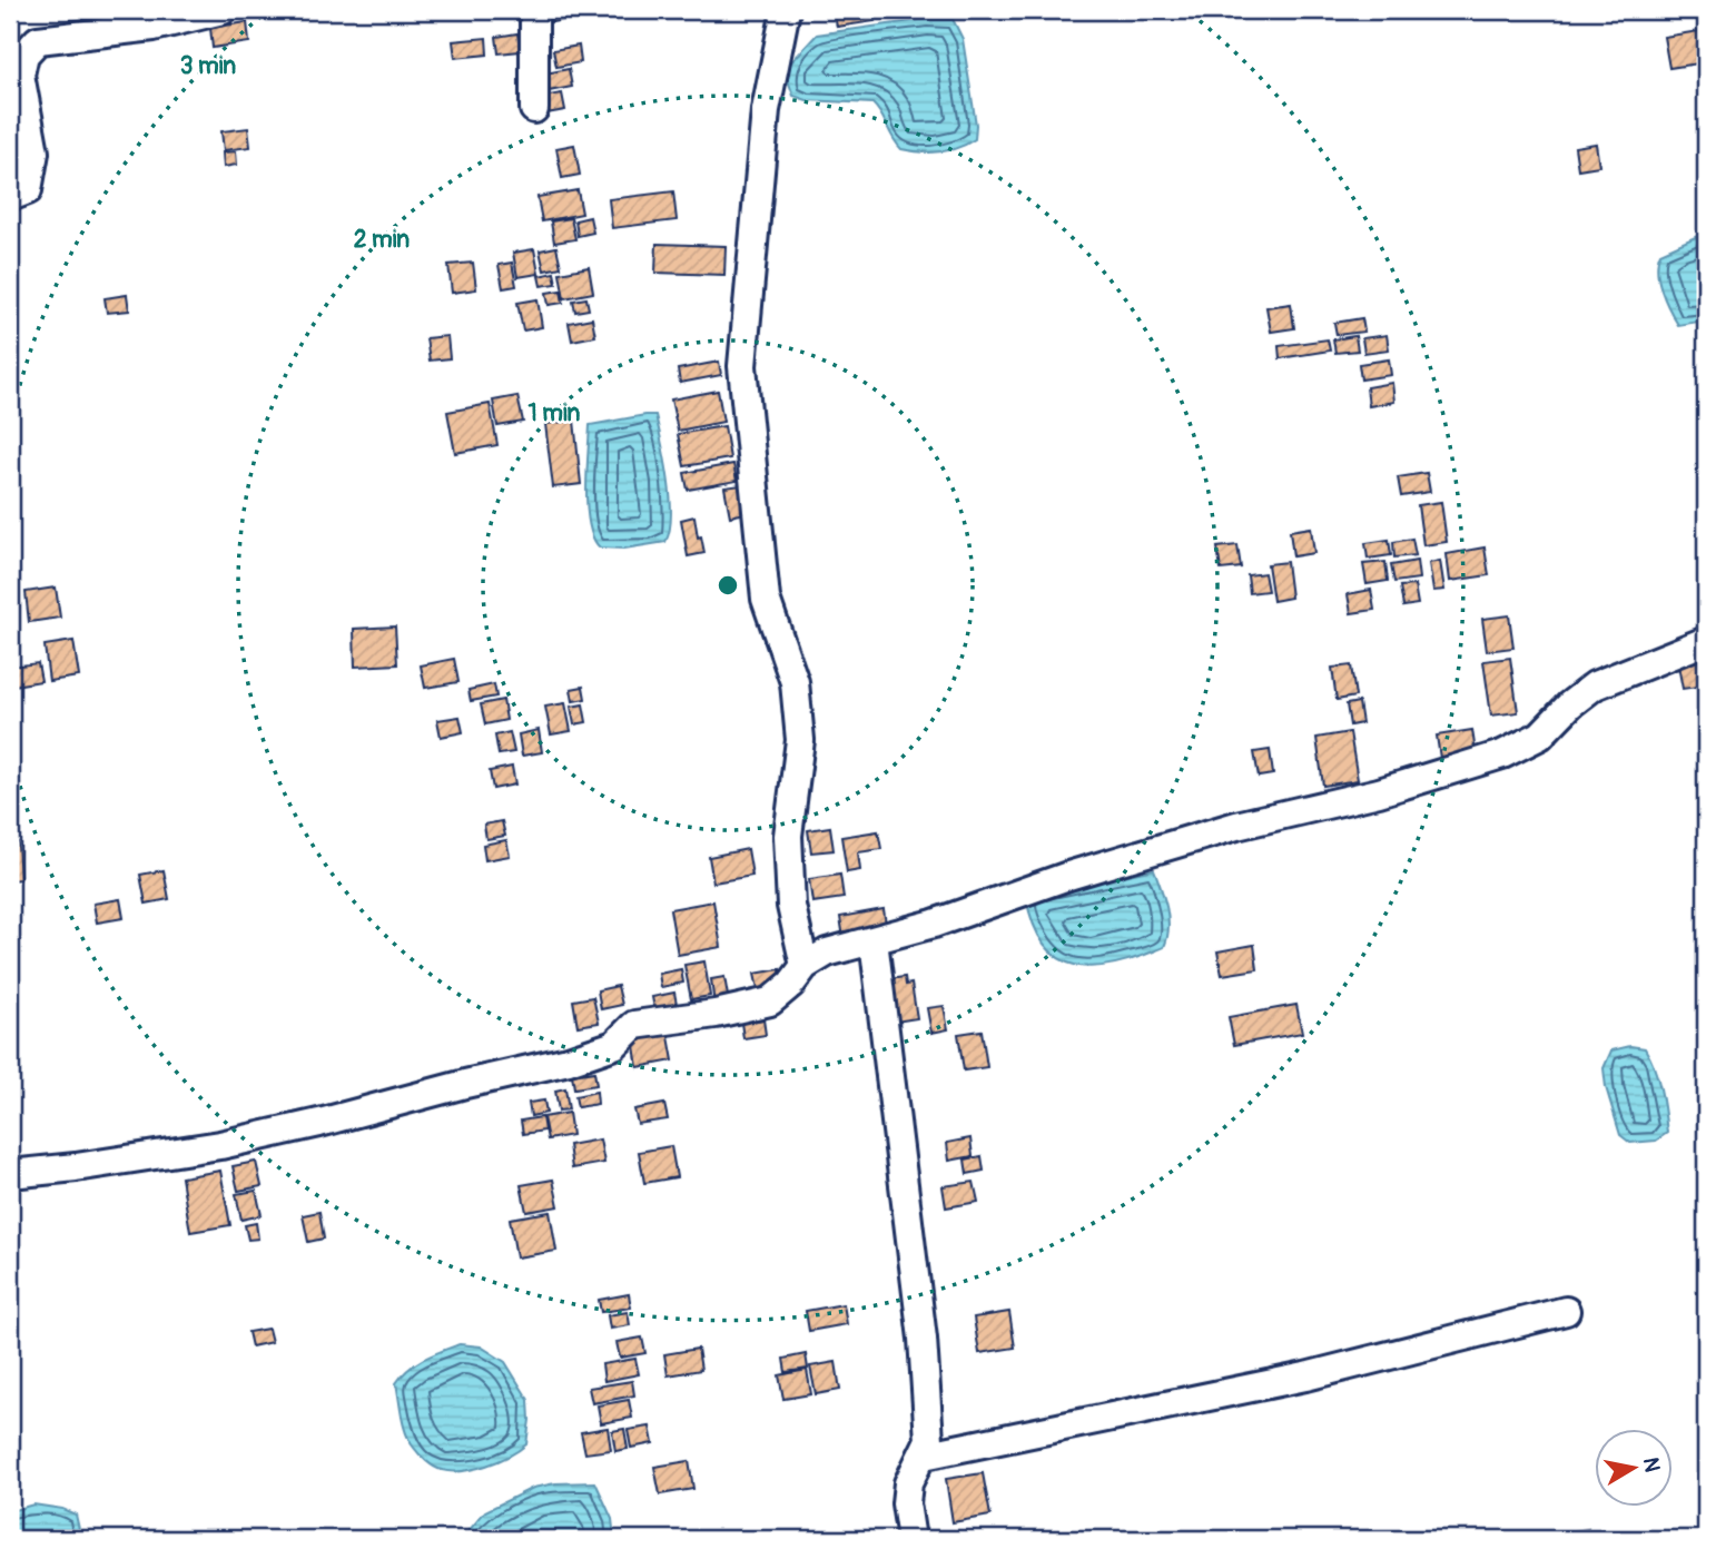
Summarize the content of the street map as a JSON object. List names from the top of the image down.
{
  "north": "right",
  "rings": ["3 min", "2 min", "1 min"]
}
